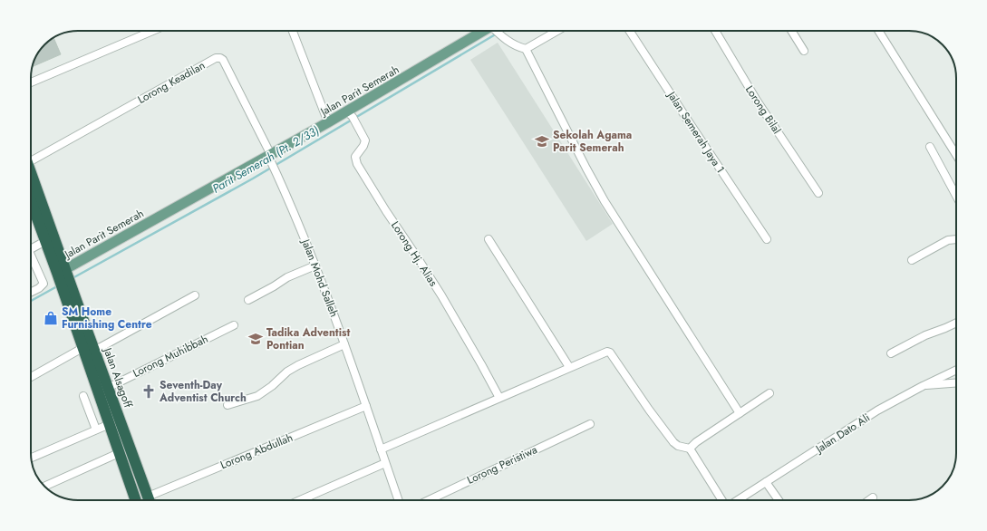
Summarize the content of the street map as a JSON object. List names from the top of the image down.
{
  "streets": {
    "highway": ["Jalan Alsagoff"],
    "main road": ["Jalan Parit Semerah"],
    "street": [
      "Lorong Keadilan",
      "Lorong Bilal",
      "Jalan Semerah Jaya 1",
      "Lorong Hj. Alias",
      "Jalan Mohd Salleh",
      "Lorong Muhibbah",
      "Jalan Dato Ali",
      "Lorong Abdullah",
      "Lorong Peristiwa"
    ]
  },
  "crossings": [
    ["Lorong Keadilan", "Jalan Parit Semerah"],
    ["Lorong Keadilan", "Jalan Mohd Salleh"],
    ["Jalan Parit Semerah", "Lorong Hj. Alias"],
    ["Jalan Parit Semerah", "Jalan Alsagoff"],
    ["Jalan Mohd Salleh", "Lorong Abdullah"],
    ["Lorong Muhibbah", "Jalan Alsagoff"]
  ],
  "water": ["Parit Semerah (Pt. 2/33)"],
  "places": {
    "school or university": ["Sekolah Agama Parit Semerah", "Tadika Adventist Pontian"],
    "shop": ["SM Home Furnishing Centre"],
    "church": ["Seventh-Day Adventist Church"]
  }
}
